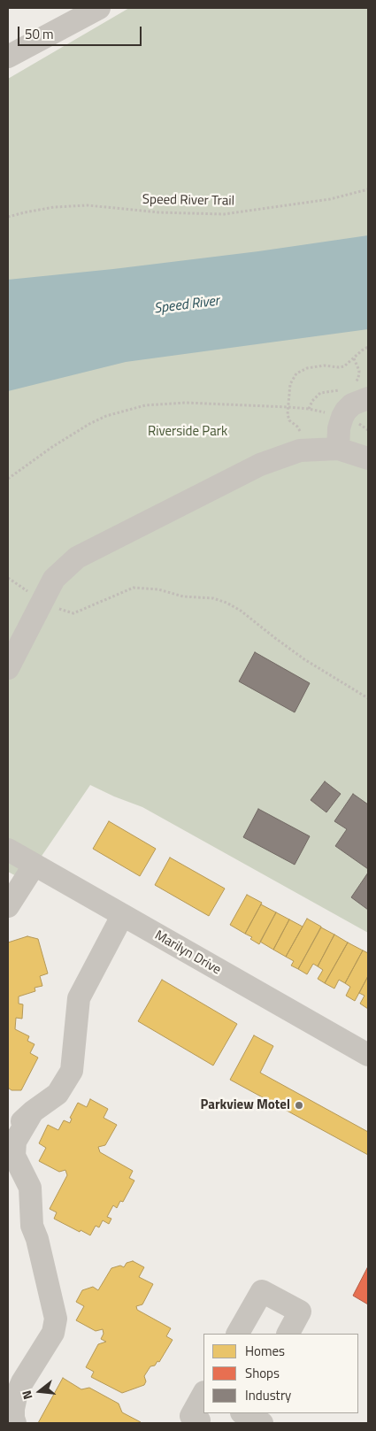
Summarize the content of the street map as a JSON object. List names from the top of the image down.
{
  "streets": {
    "street": ["Marilyn Drive"],
    "path": ["Speed River Trail"]
  },
  "water": ["Speed River"],
  "parks": ["Riverside Park"],
  "places": ["Parkview Motel"],
  "legend": ["Homes", "Shops", "Industry"],
  "scale_bar": "50 m",
  "north": "left"
}
